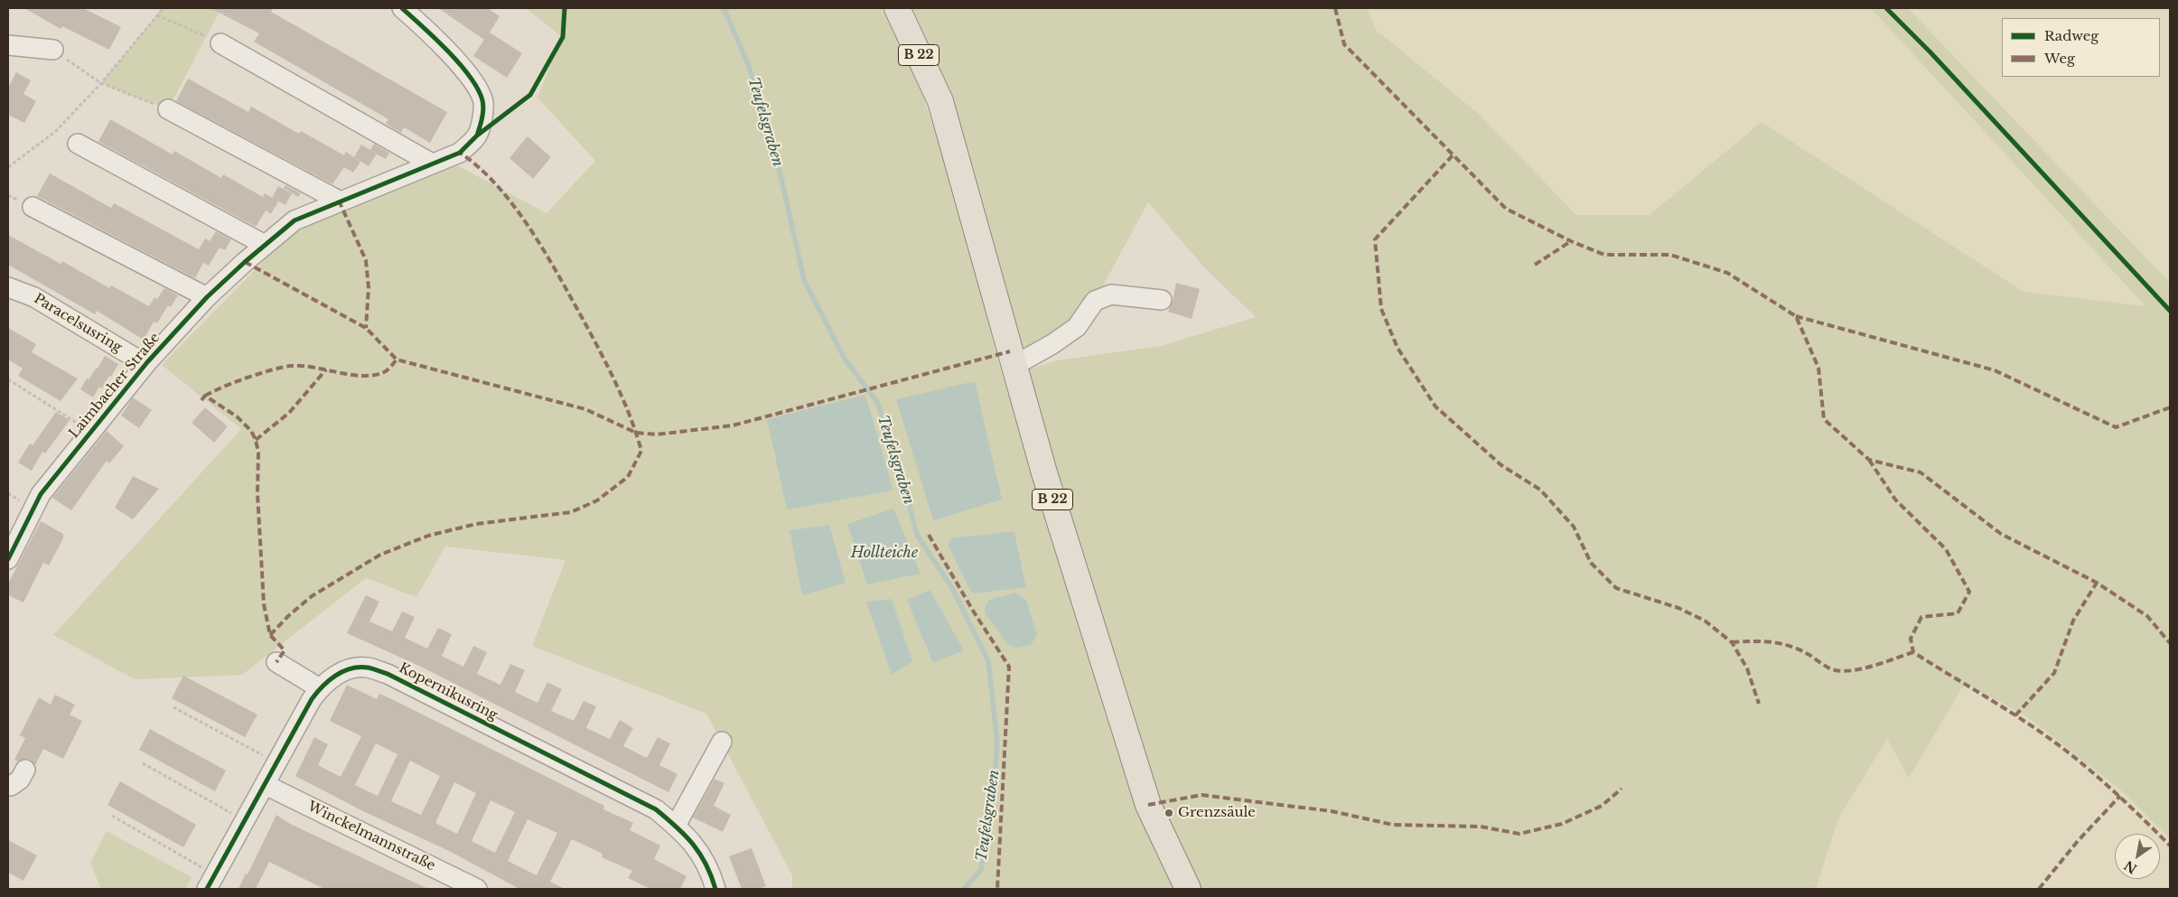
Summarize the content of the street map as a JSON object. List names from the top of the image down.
{
  "streets": {
    "main road": ["B 22"],
    "street": [
      "Paracelsusring",
      "Laimbacher Straße",
      "Kopernikusring",
      "Winckelmannstraße"
    ]
  },
  "crossings": [
    ["Paracelsusring", "Laimbacher Straße"],
    ["Kopernikusring", "Winckelmannstraße"]
  ],
  "water": ["Teufelsgraben", "Hollteiche"],
  "places": ["Grenzsäule"],
  "legend": ["Radweg", "Weg"],
  "north": "bottom left"
}
